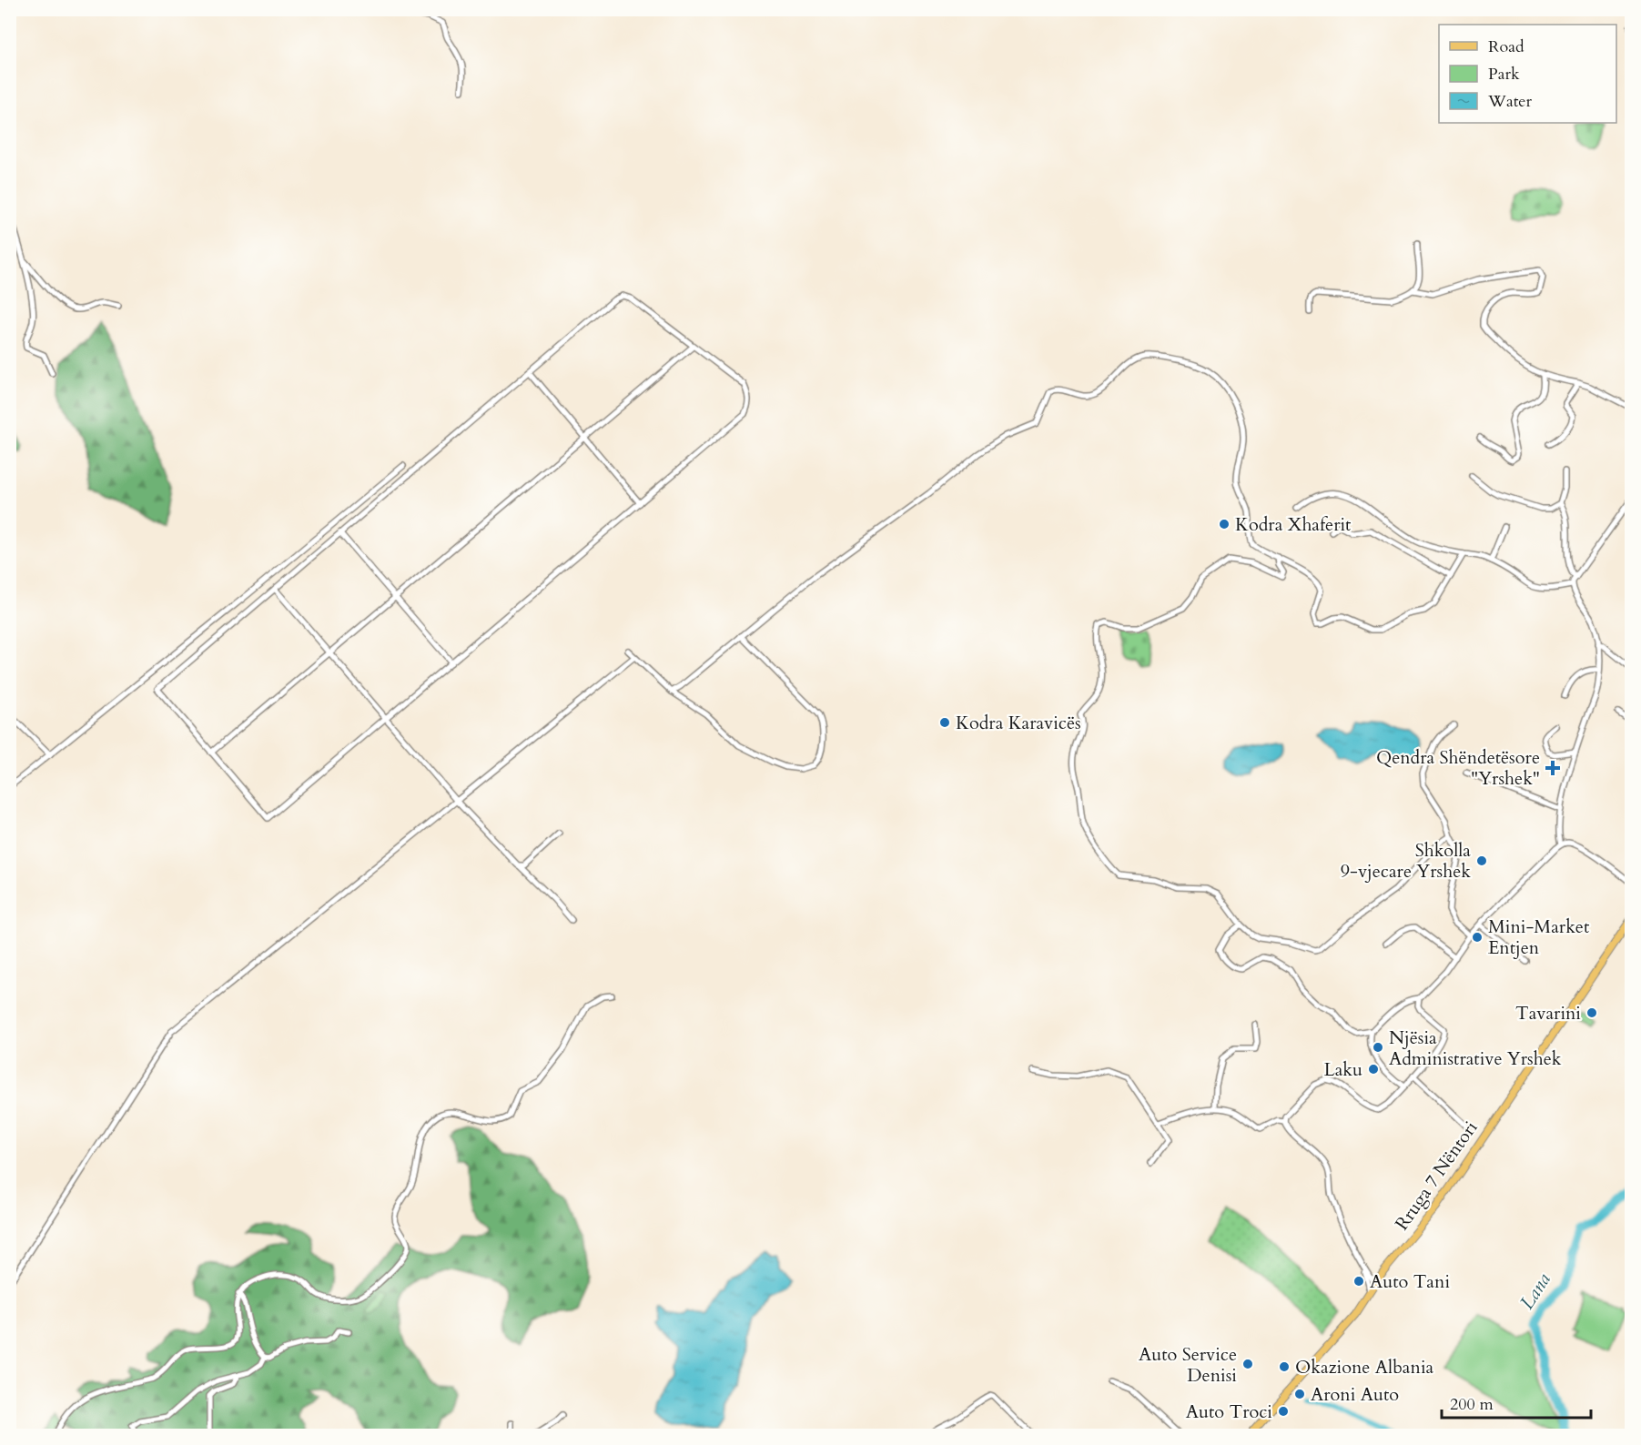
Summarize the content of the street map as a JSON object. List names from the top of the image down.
{
  "streets": {
    "main road": ["Rruga 7 Nëntori"]
  },
  "water": ["Lana"],
  "places": {
    "other": [
      "Kodra Xhaferit",
      "Kodra Karavicës",
      "Shkolla 9-vjecare Yrshek",
      "Mini-Market Entjen",
      "Tavarini",
      "Njësia Administrative Yrshek",
      "Laku",
      "Auto Tani",
      "Auto Service Denisi",
      "Okazione Albania",
      "Aroni Auto",
      "Auto Troci"
    ],
    "health": ["Qendra Shëndetësore \"Yrshek\""]
  },
  "legend": ["Road", "Park", "Water"],
  "scale_bar": "200 m"
}
